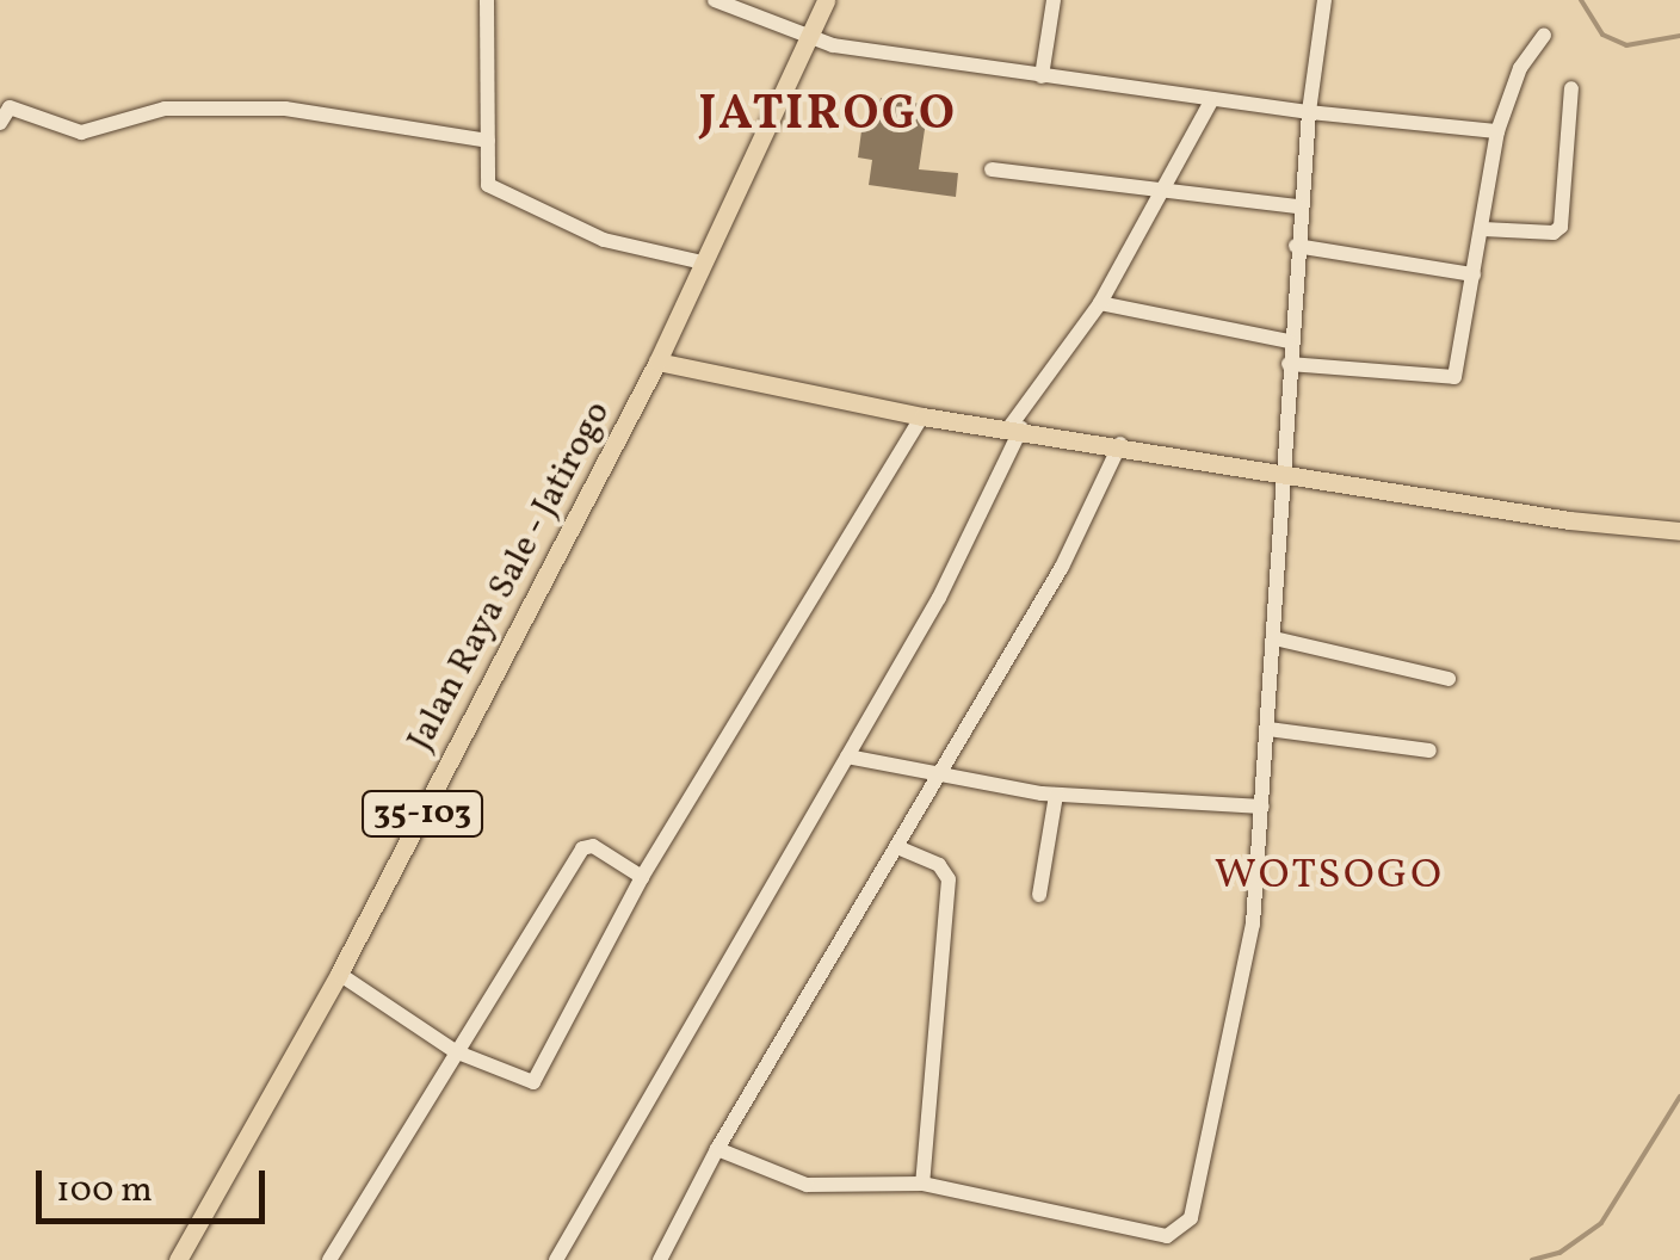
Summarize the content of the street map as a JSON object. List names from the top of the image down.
{
  "streets": {
    "main road": ["Jalan Raya Sale - Jatirogo", "35-103"]
  },
  "crossings": [
    ["Jalan Raya Sale - Jatirogo", "35-103"]
  ],
  "districts": ["JATIROGO", "WOTSOGO"],
  "scale_bar": "100 m"
}
